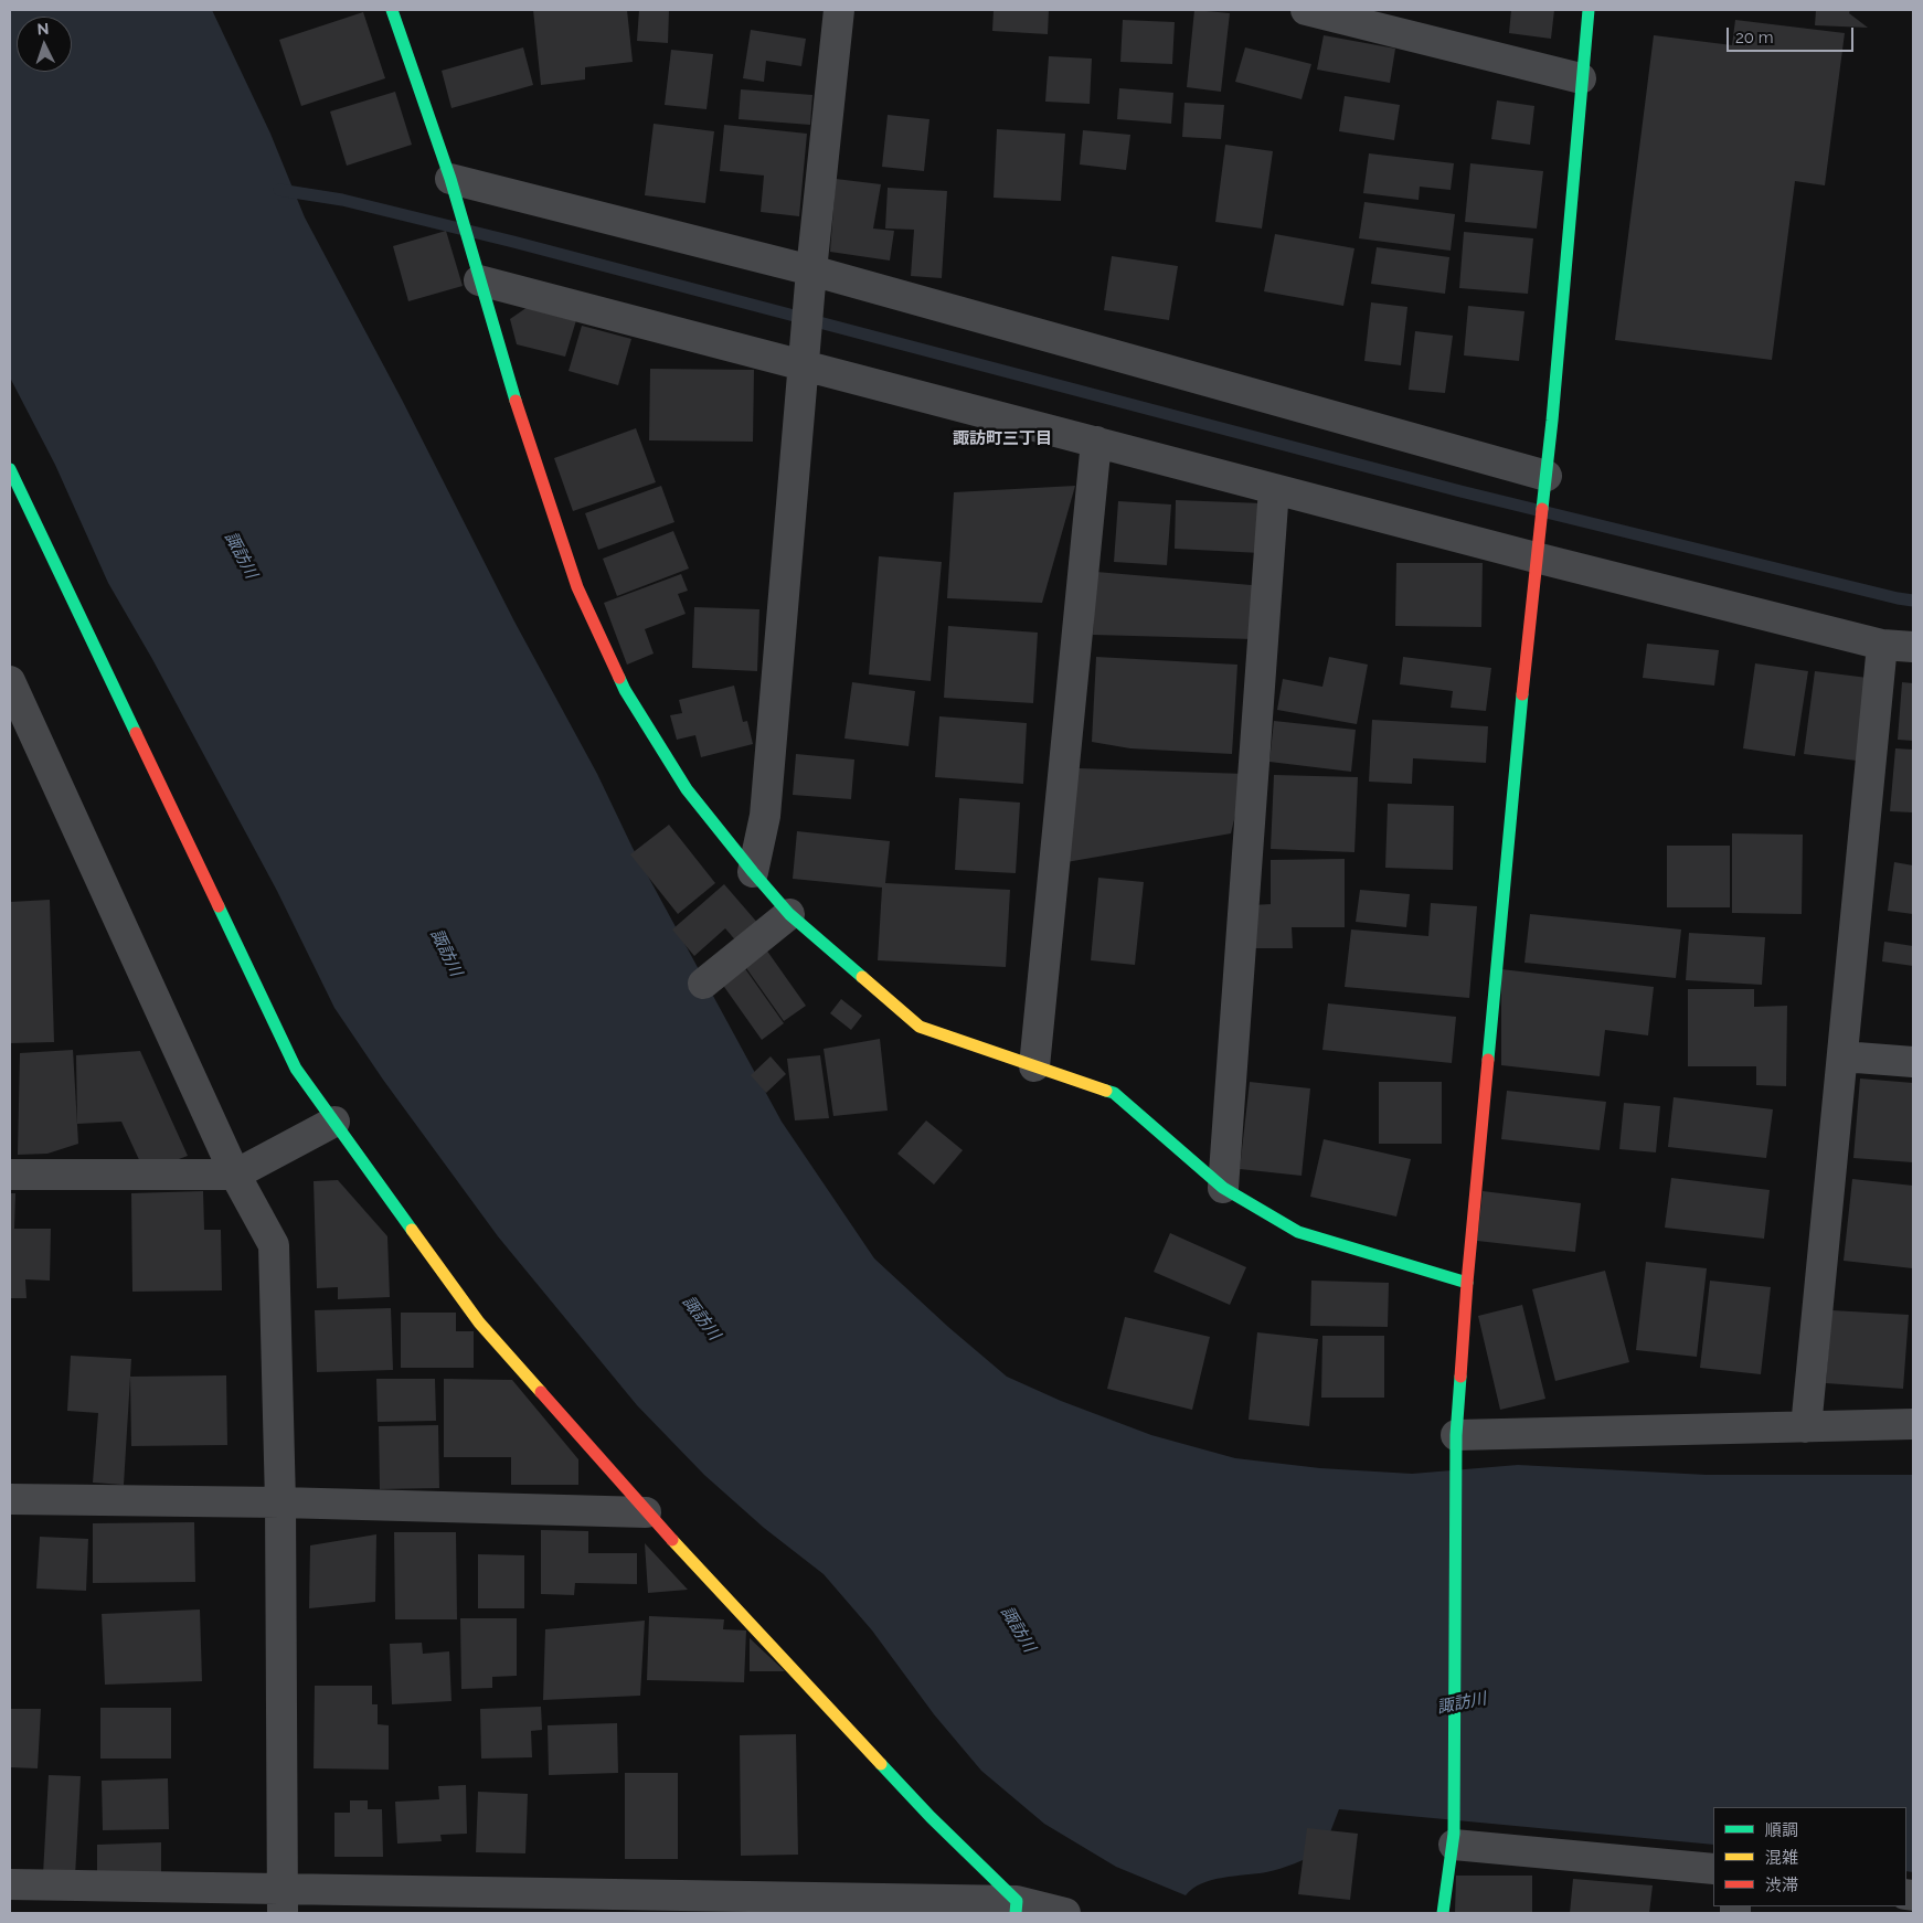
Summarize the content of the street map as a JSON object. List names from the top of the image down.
{
  "districts": ["諏訪町三丁目"],
  "water": ["諏訪川"],
  "legend": ["順調", "混雑", "渋滞"],
  "scale_bar": "20 m",
  "north": "top"
}
